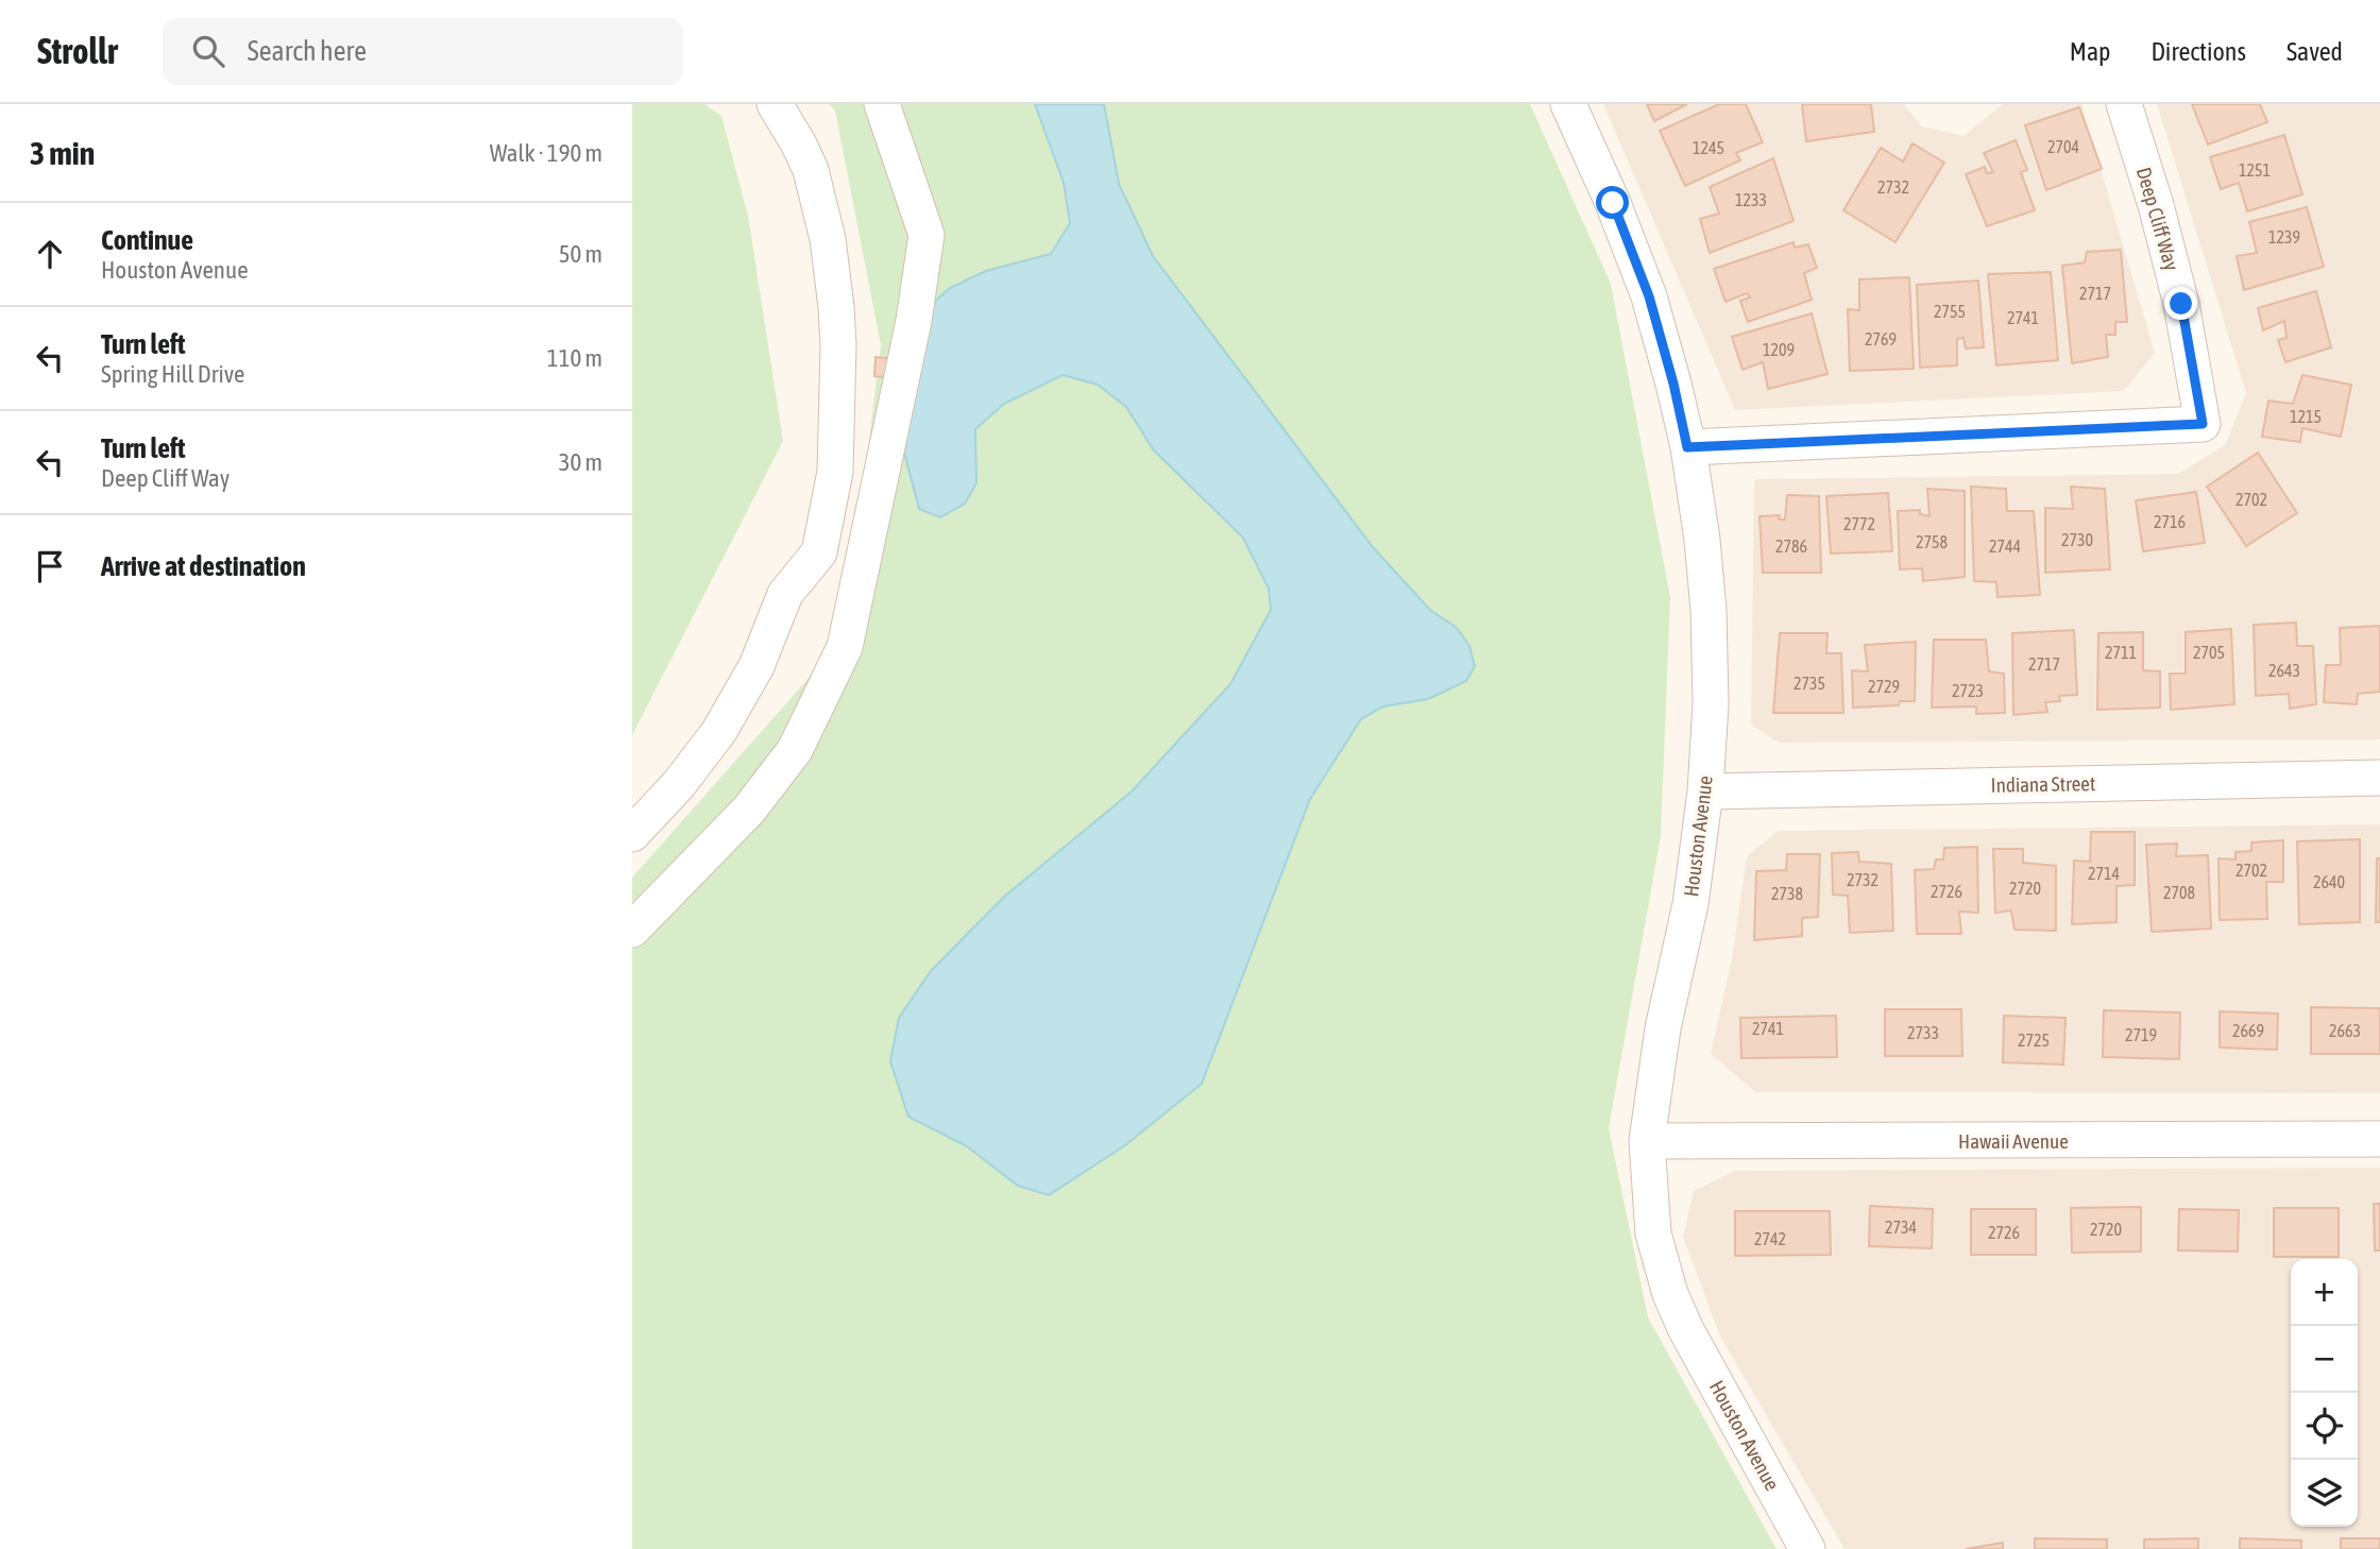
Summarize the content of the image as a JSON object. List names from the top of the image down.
{
  "streets": {
    "street": [
      "Deep Cliff Way",
      "Indiana Street",
      "Houston Avenue",
      "Hawaii Avenue"
    ]
  },
  "crossings": [
    ["Deep Cliff Way", "Houston Avenue"],
    ["Indiana Street", "Houston Avenue"],
    ["Houston Avenue", "Hawaii Avenue"]
  ],
  "house_numbers": [
    "2704",
    "1245",
    "1251",
    "2732",
    "1233",
    "1239",
    "2717",
    "2755",
    "2741",
    "2769",
    "1209",
    "1215",
    "2702",
    "2716",
    "2772",
    "2730",
    "2758",
    "2786",
    "2744",
    "2711",
    "2705",
    "2717",
    "2643",
    "2735",
    "2729",
    "2723",
    "2702",
    "2714",
    "2732",
    "2640",
    "2720",
    "2726",
    "2708",
    "2738",
    "2741",
    "2669",
    "2663",
    "2733",
    "2719",
    "2725",
    "2734",
    "2720",
    "2726",
    "2742"
  ],
  "page": {
    "header": "Strollr",
    "search": "Search here",
    "nav": ["Map", "Directions", "Saved"],
    "heading": ["3 min", "Walk · 190 m"],
    "list": [
      ["Continue", "Houston Avenue", "50 m"],
      ["Turn left", "Spring Hill Drive", "110 m"],
      ["Turn left", "Deep Cliff Way", "30 m"],
      "Arrive at destination"
    ],
    "map_buttons": ["+", "−"]
  }
}
